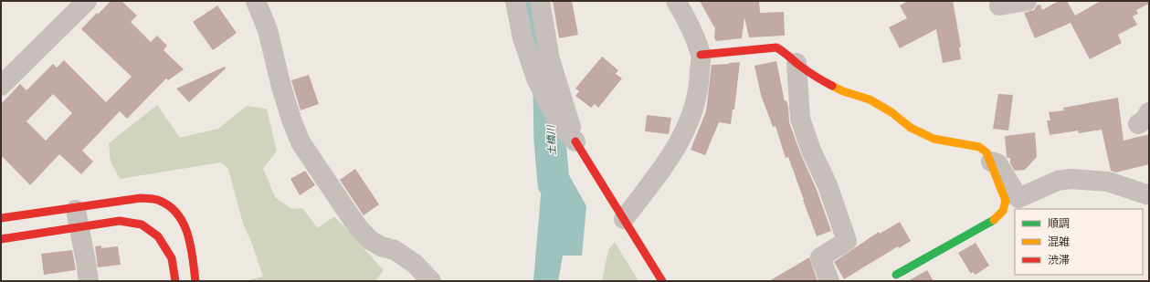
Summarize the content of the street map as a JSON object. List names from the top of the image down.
{
  "water": ["土橋川"],
  "legend": ["順調", "混雑", "渋滞"]
}
